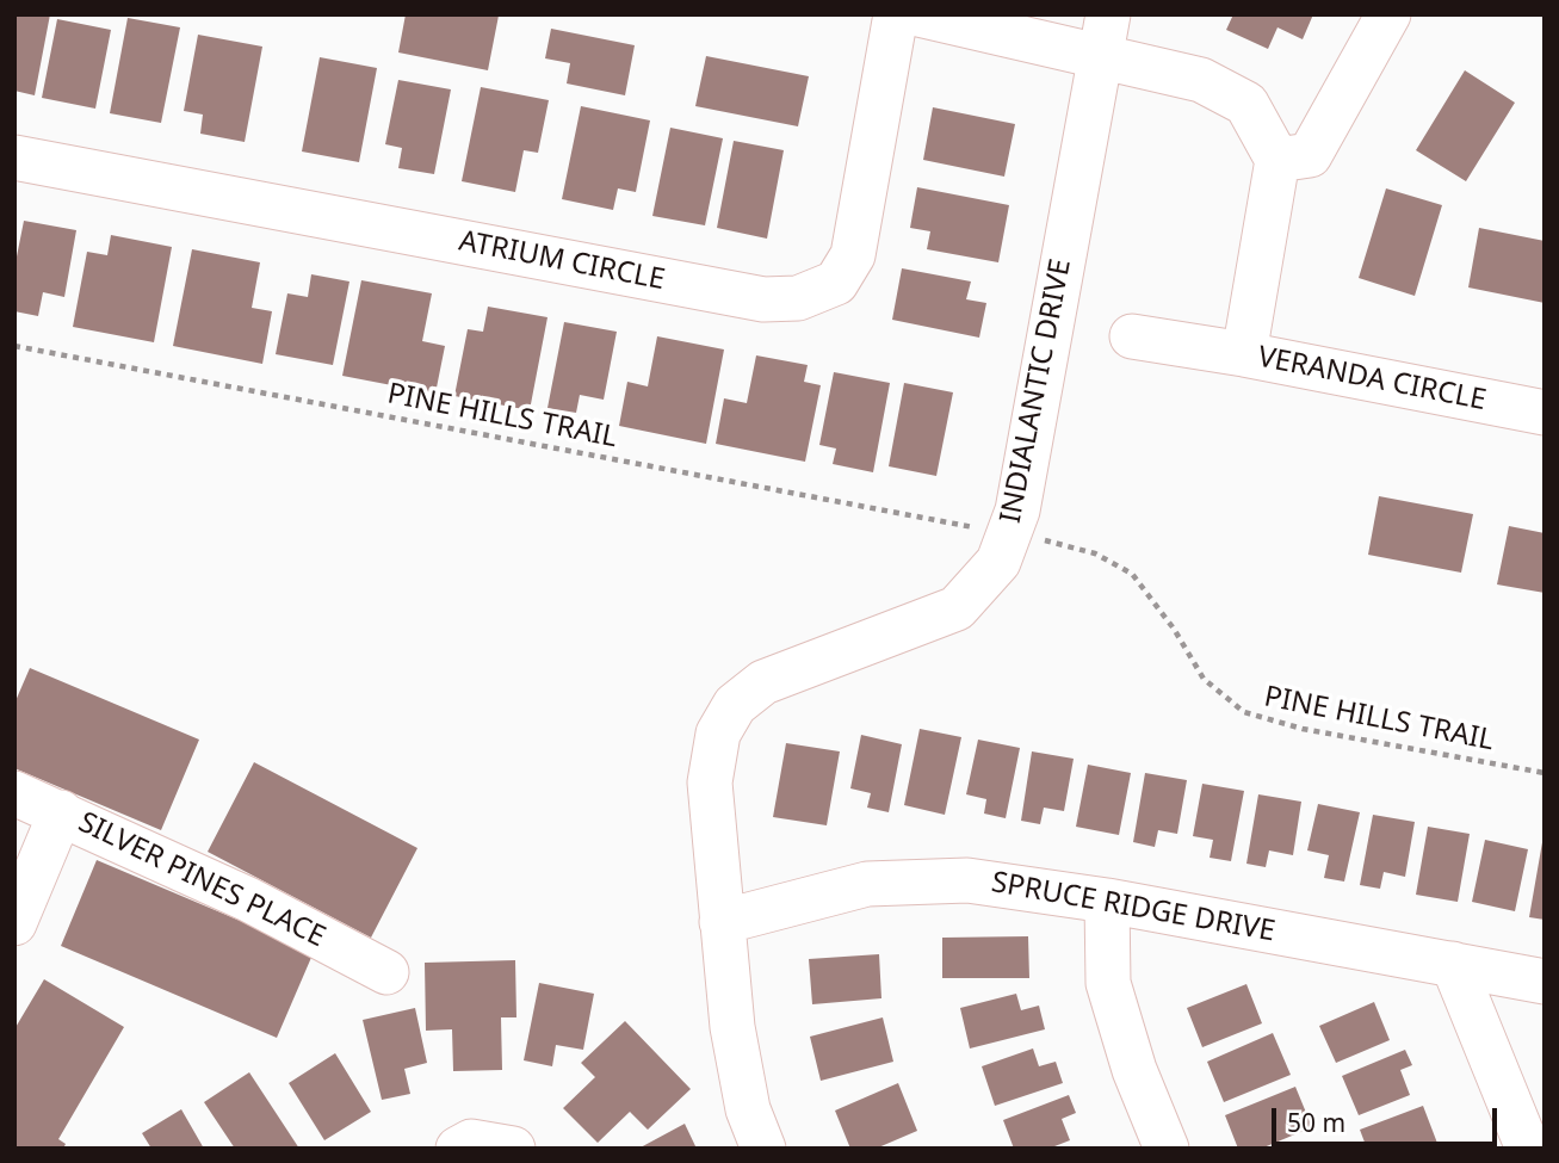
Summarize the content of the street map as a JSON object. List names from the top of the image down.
{
  "streets": {
    "street": [
      "ATRIUM CIRCLE",
      "VERANDA CIRCLE",
      "INDIALANTIC DRIVE",
      "SILVER PINES PLACE",
      "SPRUCE RIDGE DRIVE"
    ],
    "path": ["PINE HILLS TRAIL"]
  },
  "crossings": [
    ["INDIALANTIC DRIVE", "SPRUCE RIDGE DRIVE"]
  ],
  "scale_bar": "50 m"
}
